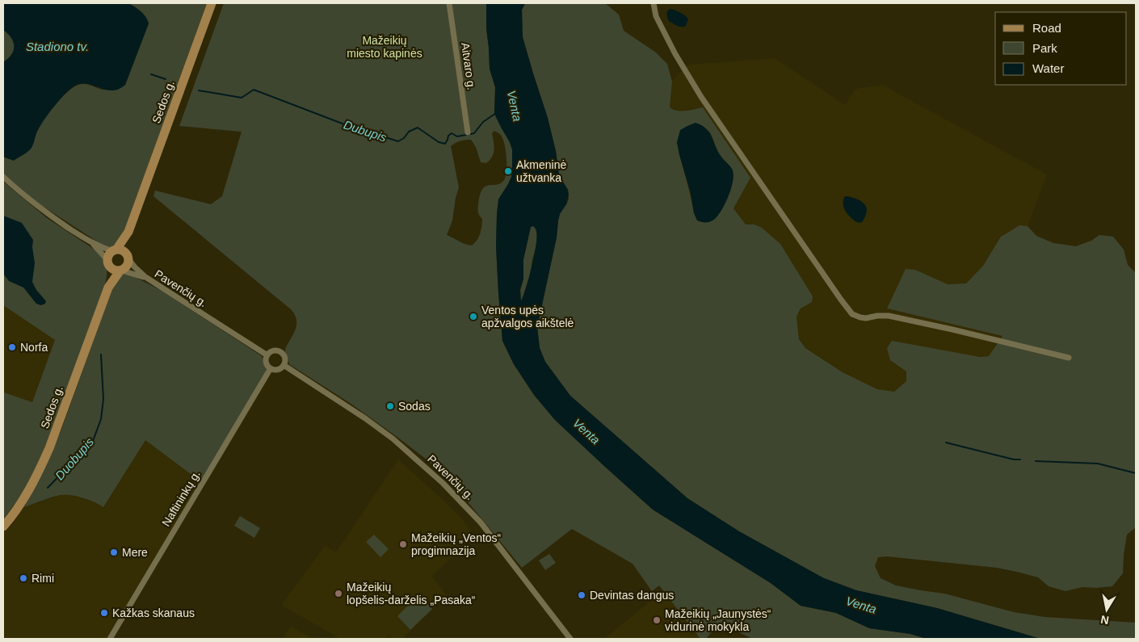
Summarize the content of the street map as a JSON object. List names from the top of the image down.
{
  "streets": {
    "main road": ["Sedos g."],
    "street": ["Aitvaro g.", "Pavenčių g.", "Naftininkų g."]
  },
  "crossings": [
    ["Sedos g.", "Pavenčių g."],
    ["Pavenčių g.", "Naftininkų g."]
  ],
  "water": [
    "Stadiono tv.",
    "Venta",
    "Dubupis",
    "Duobupis"
  ],
  "parks": ["Mažeikių miesto kapinės"],
  "places": [
    "Akmeninė užtvanka",
    "Ventos upės apžvalgos aikštelė",
    "Norfa",
    "Sodas",
    "Mažeikių „Ventos“ progimnazija",
    "Mere",
    "Rimi",
    "Mažeikių lopšelis-darželis „Pasaka“",
    "Devintas dangus",
    "Kažkas skanaus",
    "Mažeikių „Jaunystės“ vidurinė mokykla"
  ],
  "legend": ["Road", "Park", "Water"],
  "north": "bottom"
}
